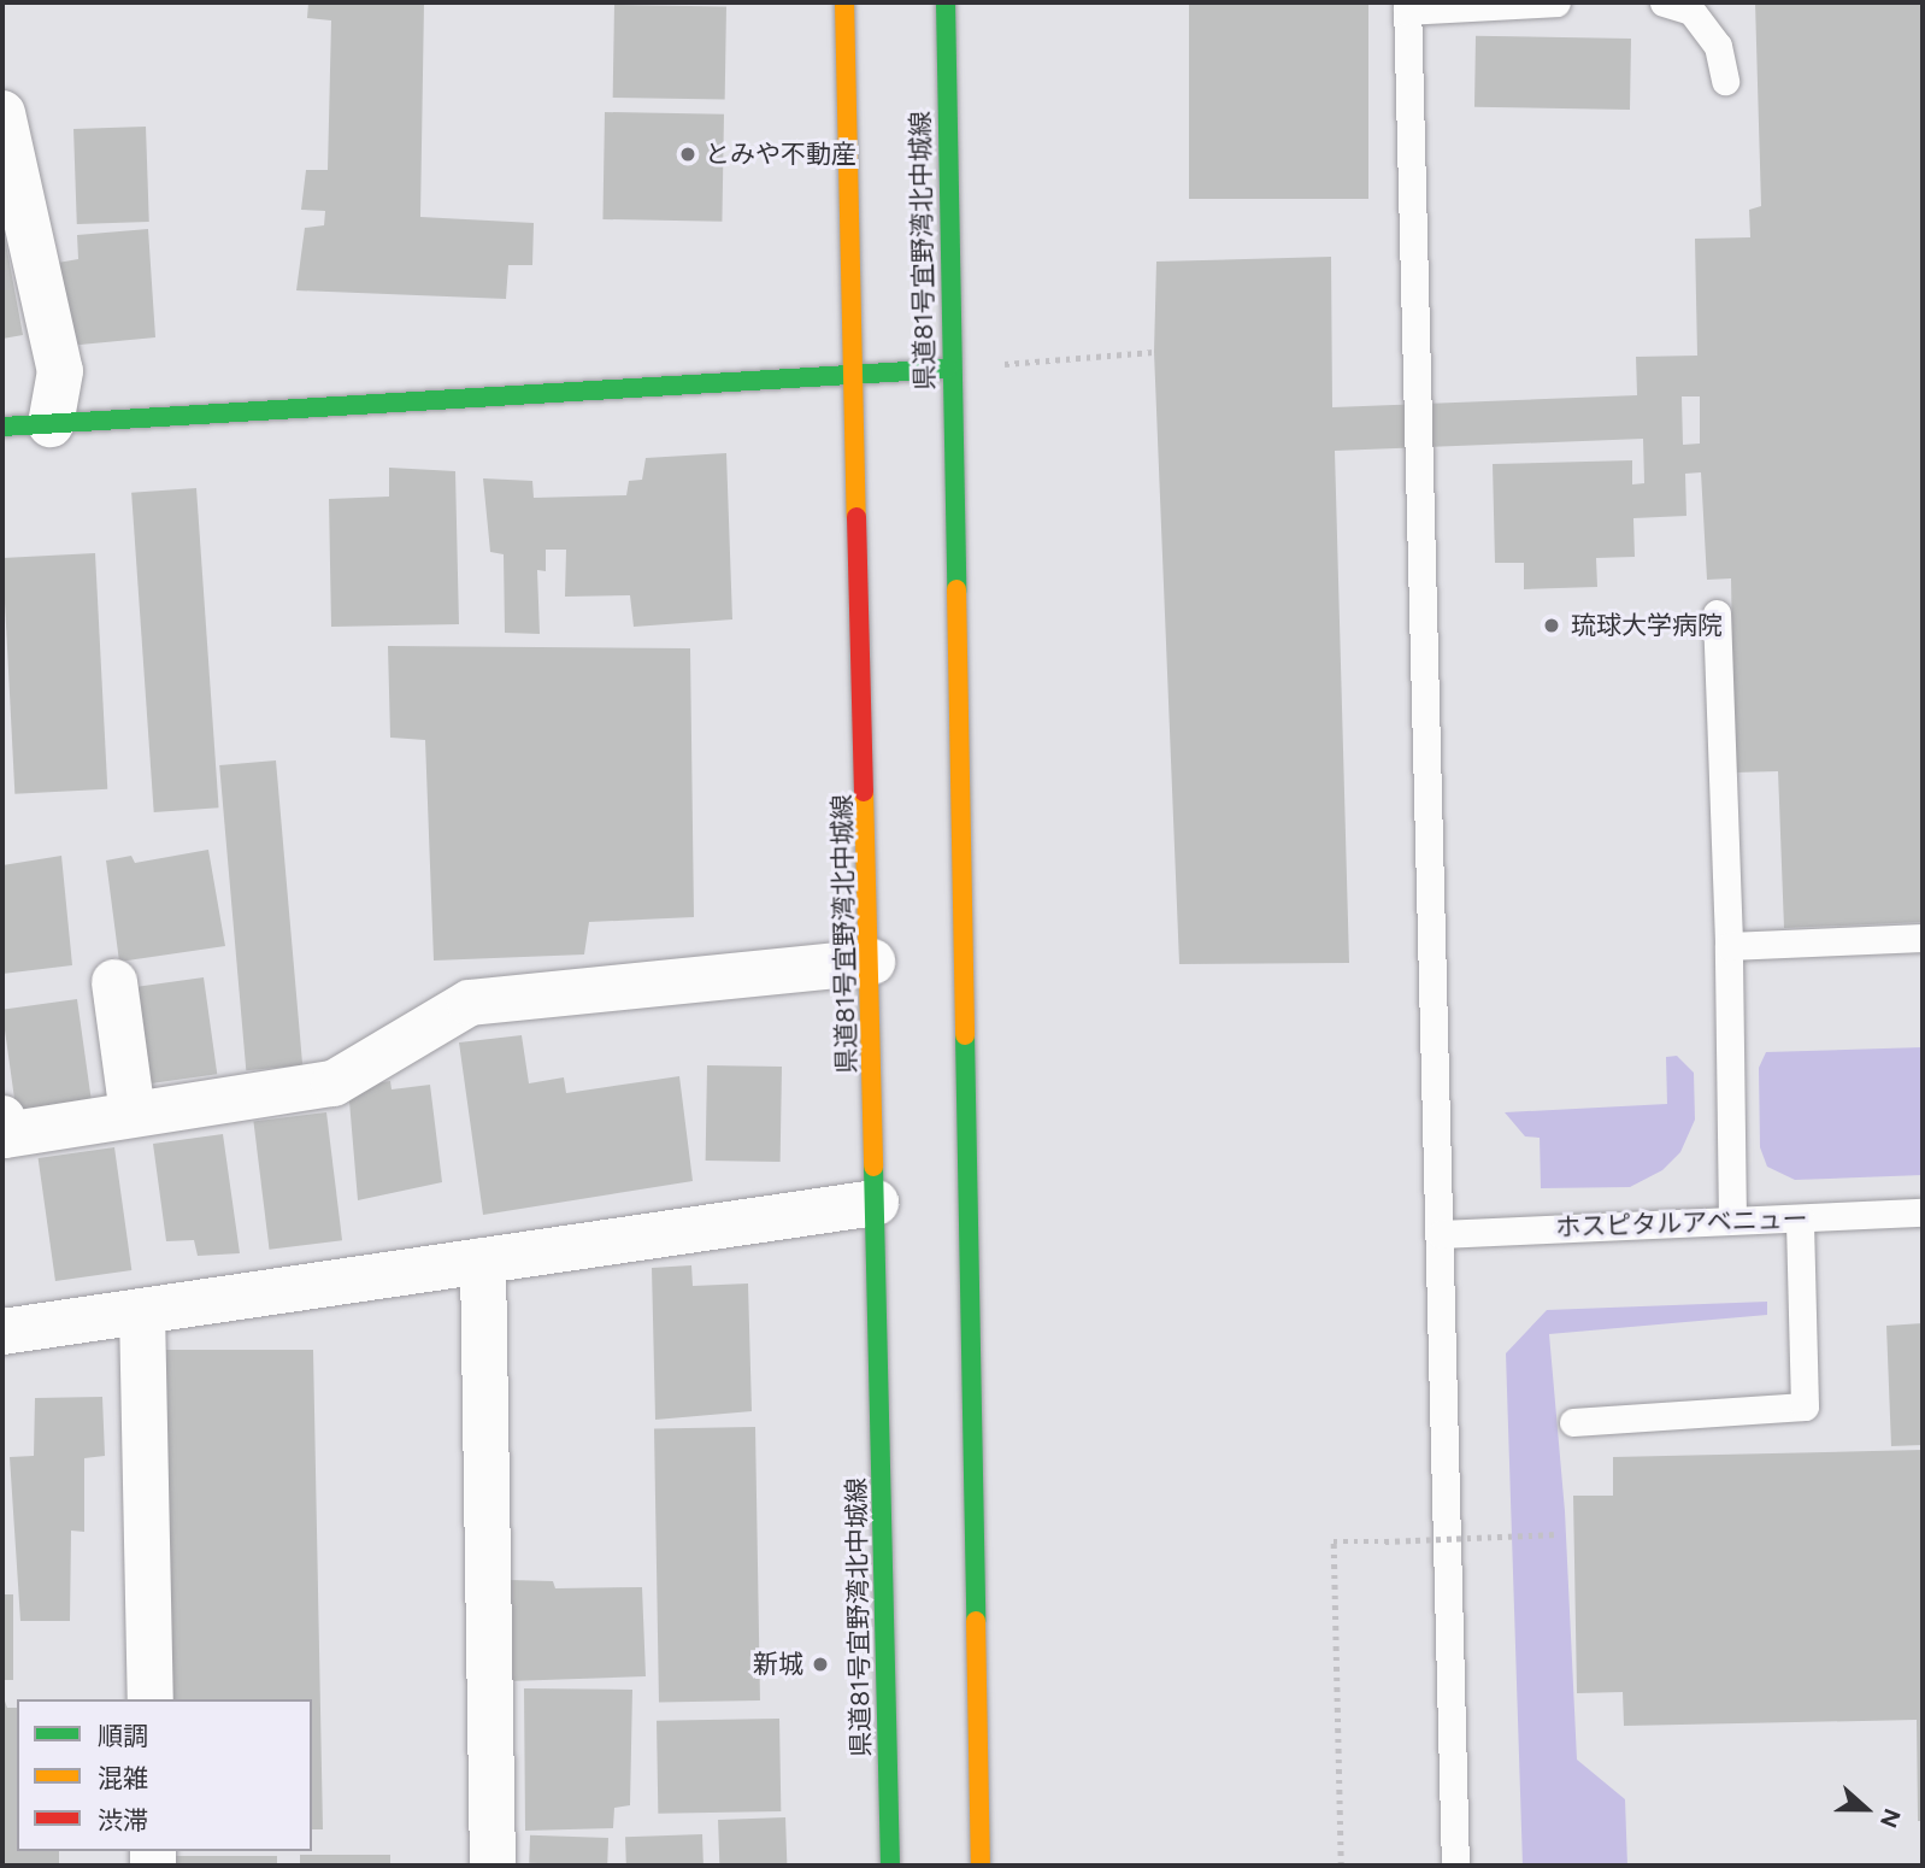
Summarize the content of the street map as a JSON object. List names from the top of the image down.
{
  "streets": {
    "main road": ["県道81号宜野湾北中城線"],
    "lane": ["ホスピタルアベニュー"]
  },
  "places": ["とみや不動産", "琉球大学病院", "新城"],
  "legend": ["順調", "混雑", "渋滞"],
  "north": "right"
}
